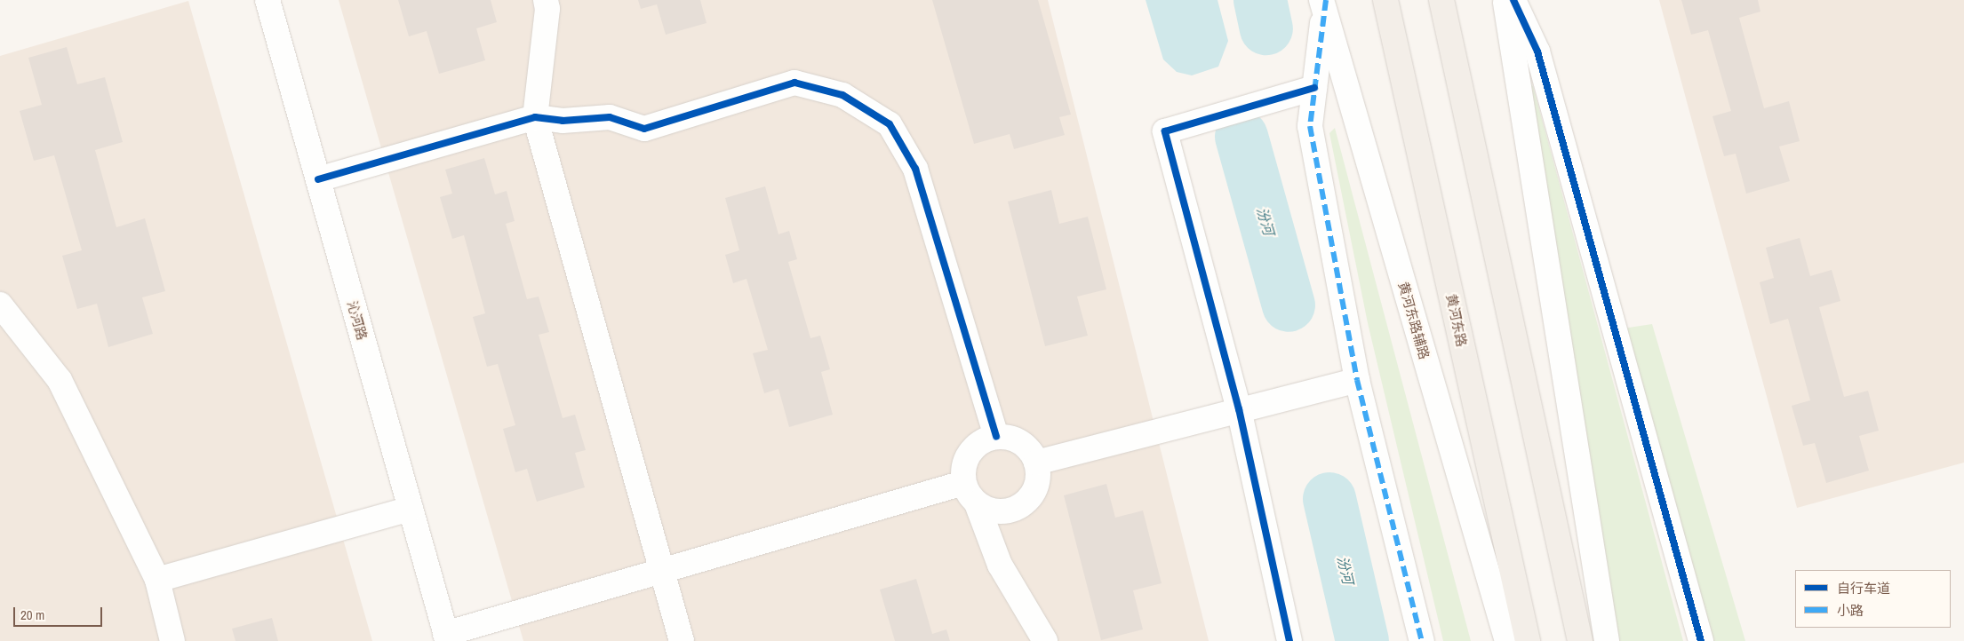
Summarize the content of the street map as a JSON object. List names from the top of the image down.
{
  "streets": {
    "main road": ["黄河东路"],
    "street": ["沁河路", "黄河东路辅路"]
  },
  "water": ["汾河"],
  "legend": ["自行车道", "小路"],
  "scale_bar": "20 m"
}
